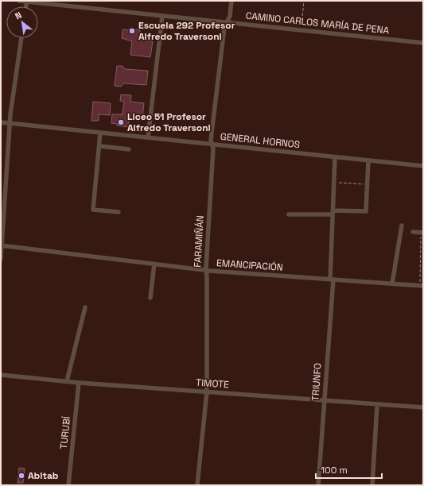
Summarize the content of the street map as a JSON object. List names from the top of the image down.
{
  "streets": {
    "street": [
      "CAMINO CARLOS MARÍA DE PENA",
      "GENERAL HORNOS",
      "FARAMIÑÁN",
      "EMANCIPACIÓN",
      "TRIUNFO",
      "TIMOTE",
      "TURUBÍ"
    ]
  },
  "crossings": [
    ["CAMINO CARLOS MARÍA DE PENA", "FARAMIÑÁN"],
    ["GENERAL HORNOS", "FARAMIÑÁN"],
    ["GENERAL HORNOS", "TRIUNFO"],
    ["FARAMIÑÁN", "EMANCIPACIÓN"],
    ["FARAMIÑÁN", "TIMOTE"],
    ["EMANCIPACIÓN", "TRIUNFO"],
    ["TRIUNFO", "TIMOTE"],
    ["TIMOTE", "TURUBÍ"]
  ],
  "places": ["Escuela 292 Profesor Alfredo Traversoni", "Liceo 51 Profesor Alfredo Traversoni", "Abitab"],
  "scale_bar": "100 m",
  "north": "top left"
}
